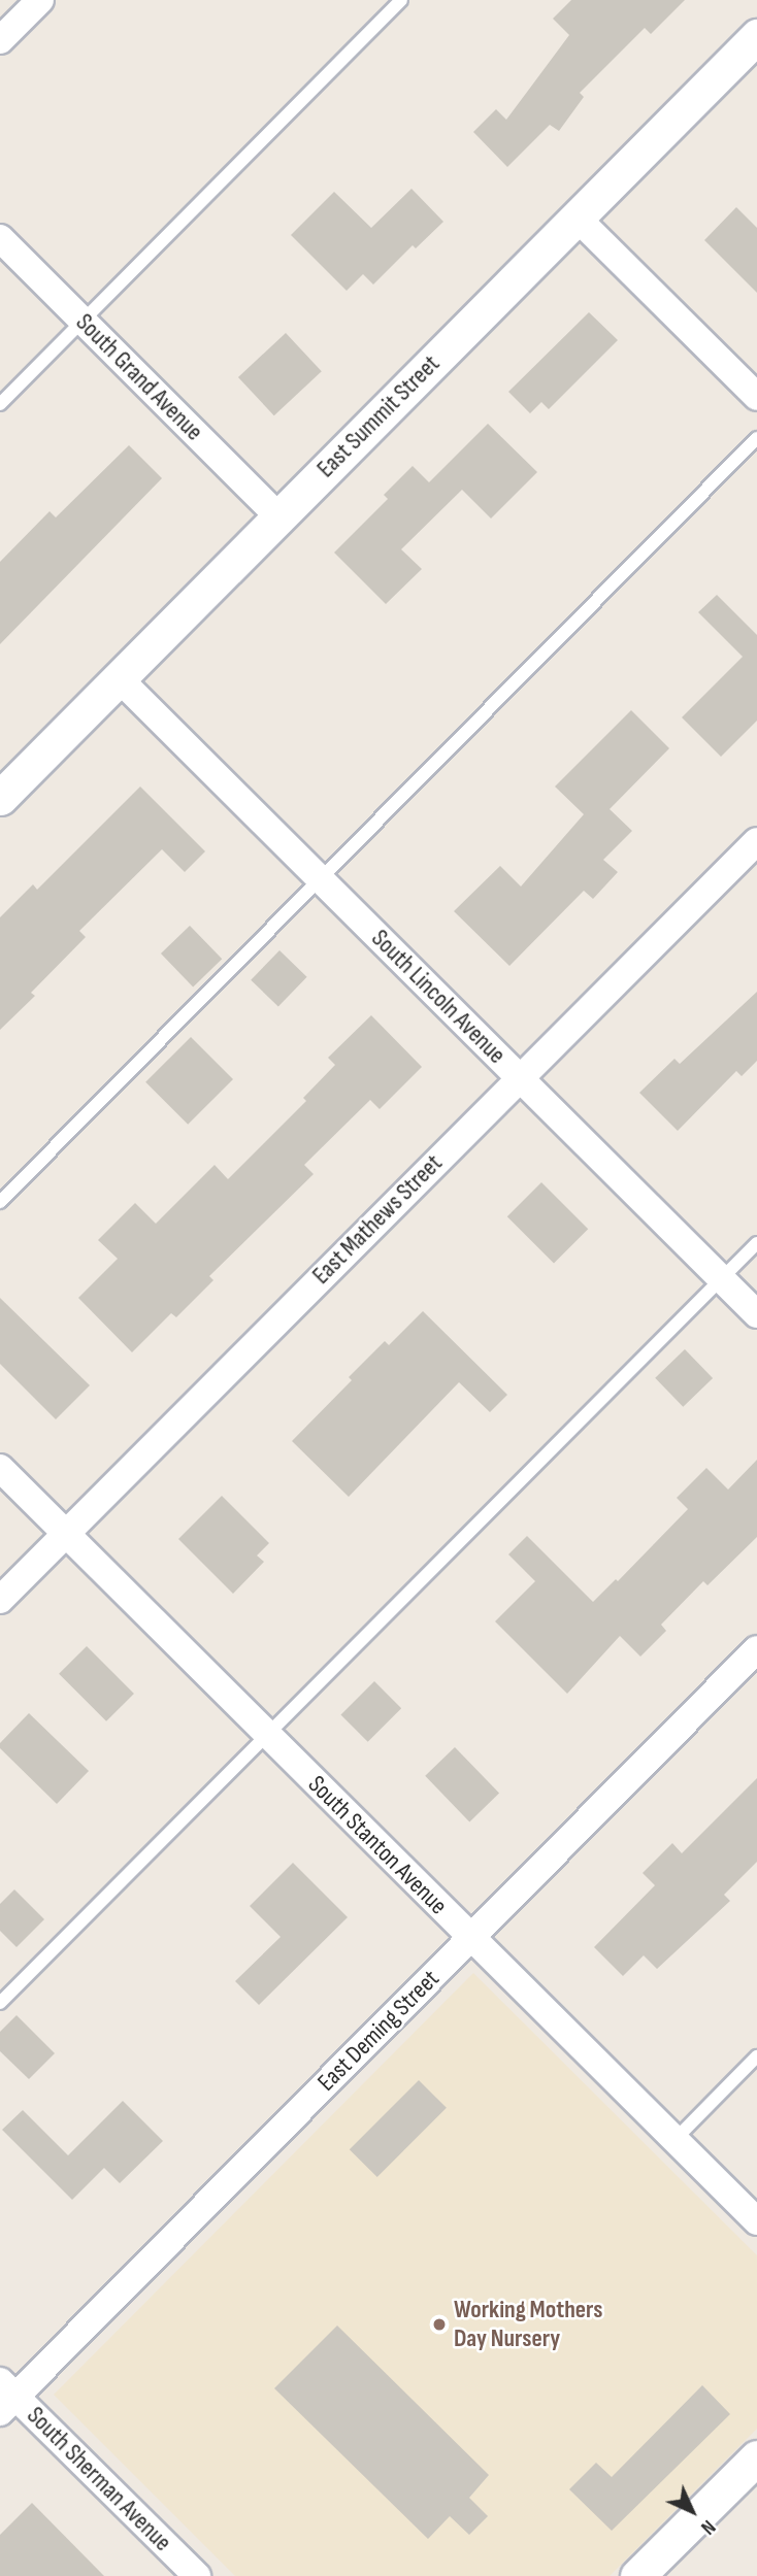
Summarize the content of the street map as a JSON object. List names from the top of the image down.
{
  "streets": {
    "street": [
      "South Grand Avenue",
      "East Summit Street",
      "South Lincoln Avenue",
      "East Mathews Street",
      "South Stanton Avenue",
      "East Deming Street",
      "South Sherman Avenue"
    ]
  },
  "crossings": [
    ["South Grand Avenue", "East Summit Street"],
    ["East Summit Street", "South Lincoln Avenue"],
    ["South Lincoln Avenue", "East Mathews Street"],
    ["East Mathews Street", "South Stanton Avenue"],
    ["South Stanton Avenue", "East Deming Street"],
    ["East Deming Street", "South Sherman Avenue"]
  ],
  "places": ["Working Mothers Day Nursery"],
  "north": "bottom right"
}
